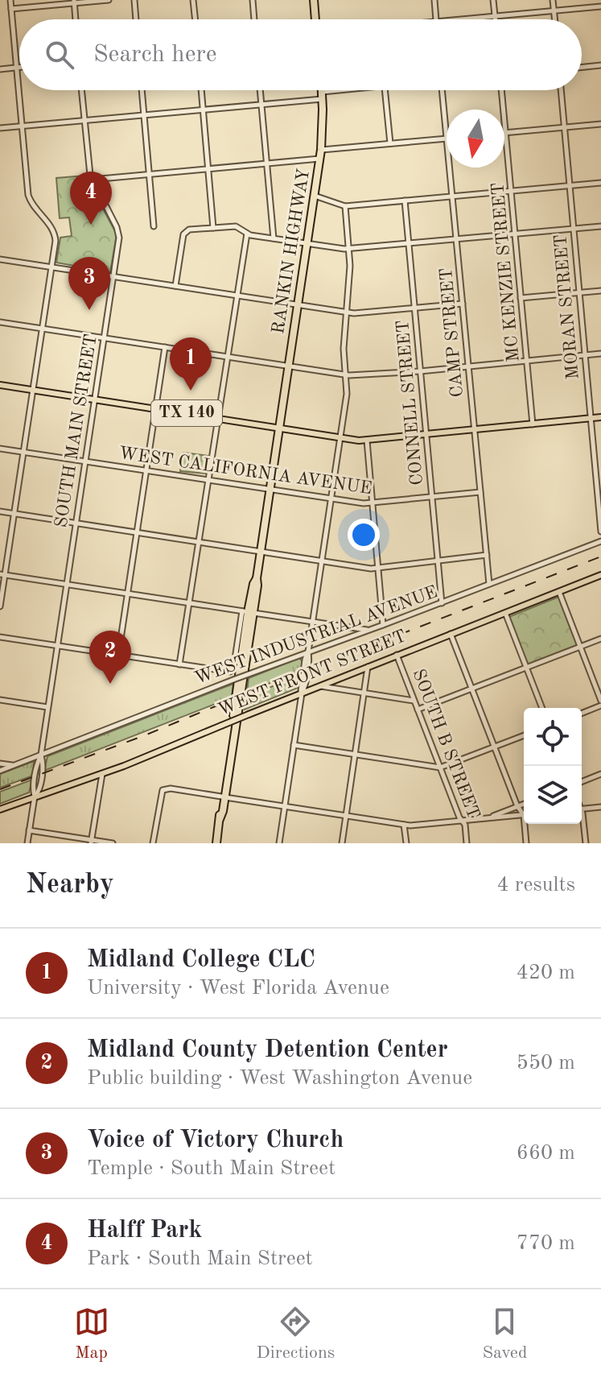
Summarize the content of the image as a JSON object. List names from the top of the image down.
{
  "streets": {
    "highway": ["RANKIN HIGHWAY"],
    "main road": ["TX 140", "WEST FRONT STREET"],
    "street": [
      "MC KENZIE STREET",
      "MORAN STREET",
      "CAMP STREET",
      "CONNELL STREET",
      "SOUTH MAIN STREET",
      "WEST CALIFORNIA AVENUE",
      "WEST INDUSTRIAL AVENUE",
      "SOUTH B STREET"
    ]
  },
  "crossings": [
    ["RANKIN HIGHWAY", "TX 140"],
    ["RANKIN HIGHWAY", "WEST CALIFORNIA AVENUE"],
    ["CAMP STREET", "WEST CALIFORNIA AVENUE"],
    ["CAMP STREET", "WEST INDUSTRIAL AVENUE"],
    ["CONNELL STREET", "WEST CALIFORNIA AVENUE"],
    ["CONNELL STREET", "WEST INDUSTRIAL AVENUE"],
    ["TX 140", "SOUTH MAIN STREET"],
    ["SOUTH MAIN STREET", "WEST CALIFORNIA AVENUE"],
    ["SOUTH MAIN STREET", "WEST INDUSTRIAL AVENUE"],
    ["SOUTH MAIN STREET", "WEST FRONT STREET"],
    ["WEST FRONT STREET", "SOUTH B STREET"]
  ],
  "north": "bottom",
  "page": {
    "search": "Search here",
    "pins": [
      "4",
      "3",
      "1",
      "2"
    ],
    "heading": ["Nearby", "4 results"],
    "list": [
      {
        "mark": "1",
        "name": "Midland College CLC",
        "note": "University · West Florida Avenue",
        "value": "420 m"
      },
      {
        "mark": "2",
        "name": "Midland County Detention Center",
        "note": "Public building · West Washington Avenue",
        "value": "550 m"
      },
      {
        "mark": "3",
        "name": "Voice of Victory Church",
        "note": "Temple · South Main Street",
        "value": "660 m"
      },
      {
        "mark": "4",
        "name": "Halff Park",
        "note": "Park · South Main Street",
        "value": "770 m"
      }
    ],
    "nav": ["Map", "Directions", "Saved"]
  }
}
